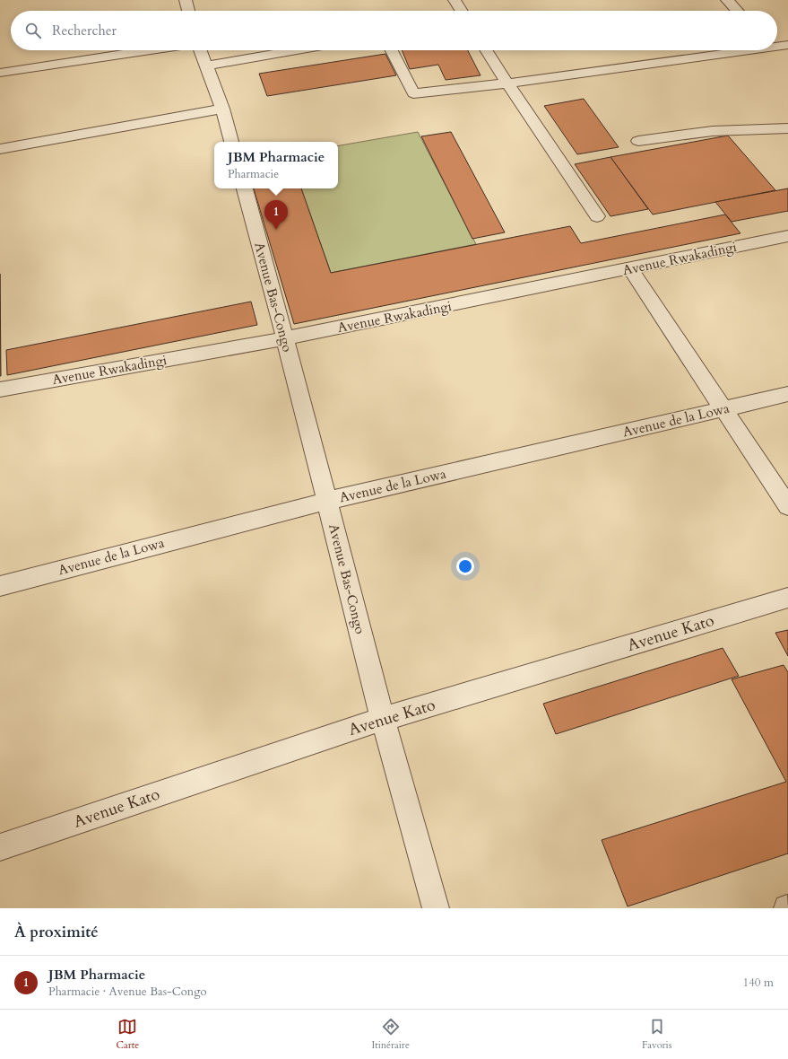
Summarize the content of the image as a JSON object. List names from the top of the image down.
{
  "streets": {
    "street": [
      "Avenue Rwakadingi",
      "Avenue Bas-Congo",
      "Avenue de la Lowa",
      "Avenue Kato"
    ]
  },
  "crossings": [
    ["Avenue Rwakadingi", "Avenue Bas-Congo"],
    ["Avenue Bas-Congo", "Avenue de la Lowa"],
    ["Avenue Bas-Congo", "Avenue Kato"]
  ],
  "page": {
    "search": "Rechercher",
    "popup": ["JBM Pharmacie", "Pharmacie"],
    "pins": "1",
    "heading": "À proximité",
    "list": [
      {
        "mark": "1",
        "name": "JBM Pharmacie",
        "note": "Pharmacie · Avenue Bas-Congo",
        "value": "140 m"
      }
    ],
    "nav": ["Carte", "Itinéraire", "Favoris"]
  }
}
